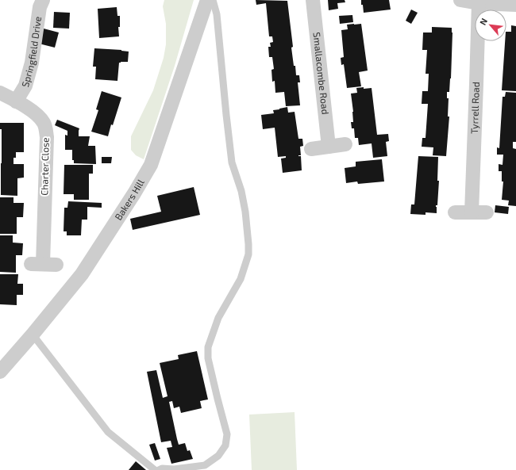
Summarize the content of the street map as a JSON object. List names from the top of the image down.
{
  "streets": {
    "street": [
      "Springfield Drive",
      "Smallacombe Road",
      "Tyrrell Road",
      "Charter Close",
      "Bakers Hill"
    ]
  },
  "crossings": [
    ["Springfield Drive", "Charter Close"]
  ],
  "north": "top left"
}
